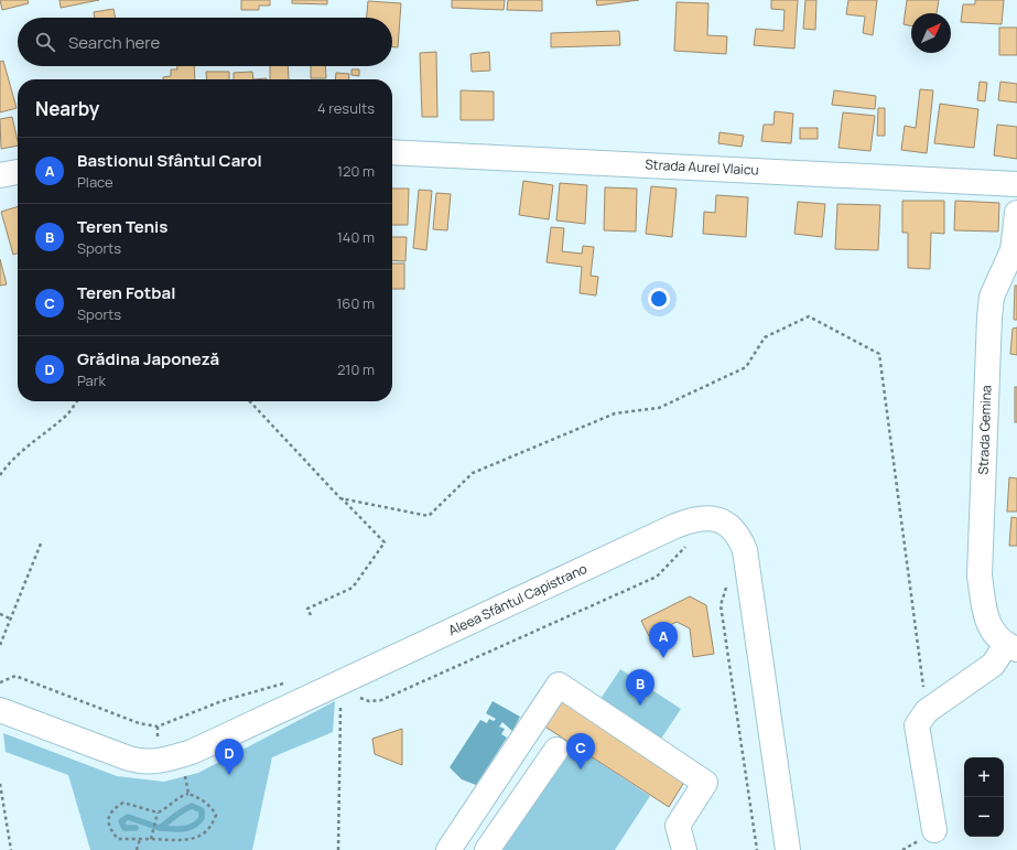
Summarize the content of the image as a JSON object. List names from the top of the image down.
{
  "streets": {
    "street": ["Strada Aurel Vlaicu", "Strada Gemina", "Aleea Sfântul Capistrano"]
  },
  "north": "top right",
  "page": {
    "search": "Search here",
    "heading": ["Nearby", "4 results"],
    "list": [
      {
        "mark": "A",
        "name": "Bastionul Sfântul Carol",
        "note": "Place",
        "value": "120 m"
      },
      {
        "mark": "B",
        "name": "Teren Tenis",
        "note": "Sports",
        "value": "140 m"
      },
      {
        "mark": "C",
        "name": "Teren Fotbal",
        "note": "Sports",
        "value": "160 m"
      },
      {
        "mark": "D",
        "name": "Grădina Japoneză",
        "note": "Park",
        "value": "210 m"
      }
    ],
    "pins": [
      "A",
      "B",
      "C",
      "D"
    ],
    "map_buttons": ["+", "−"]
  }
}
